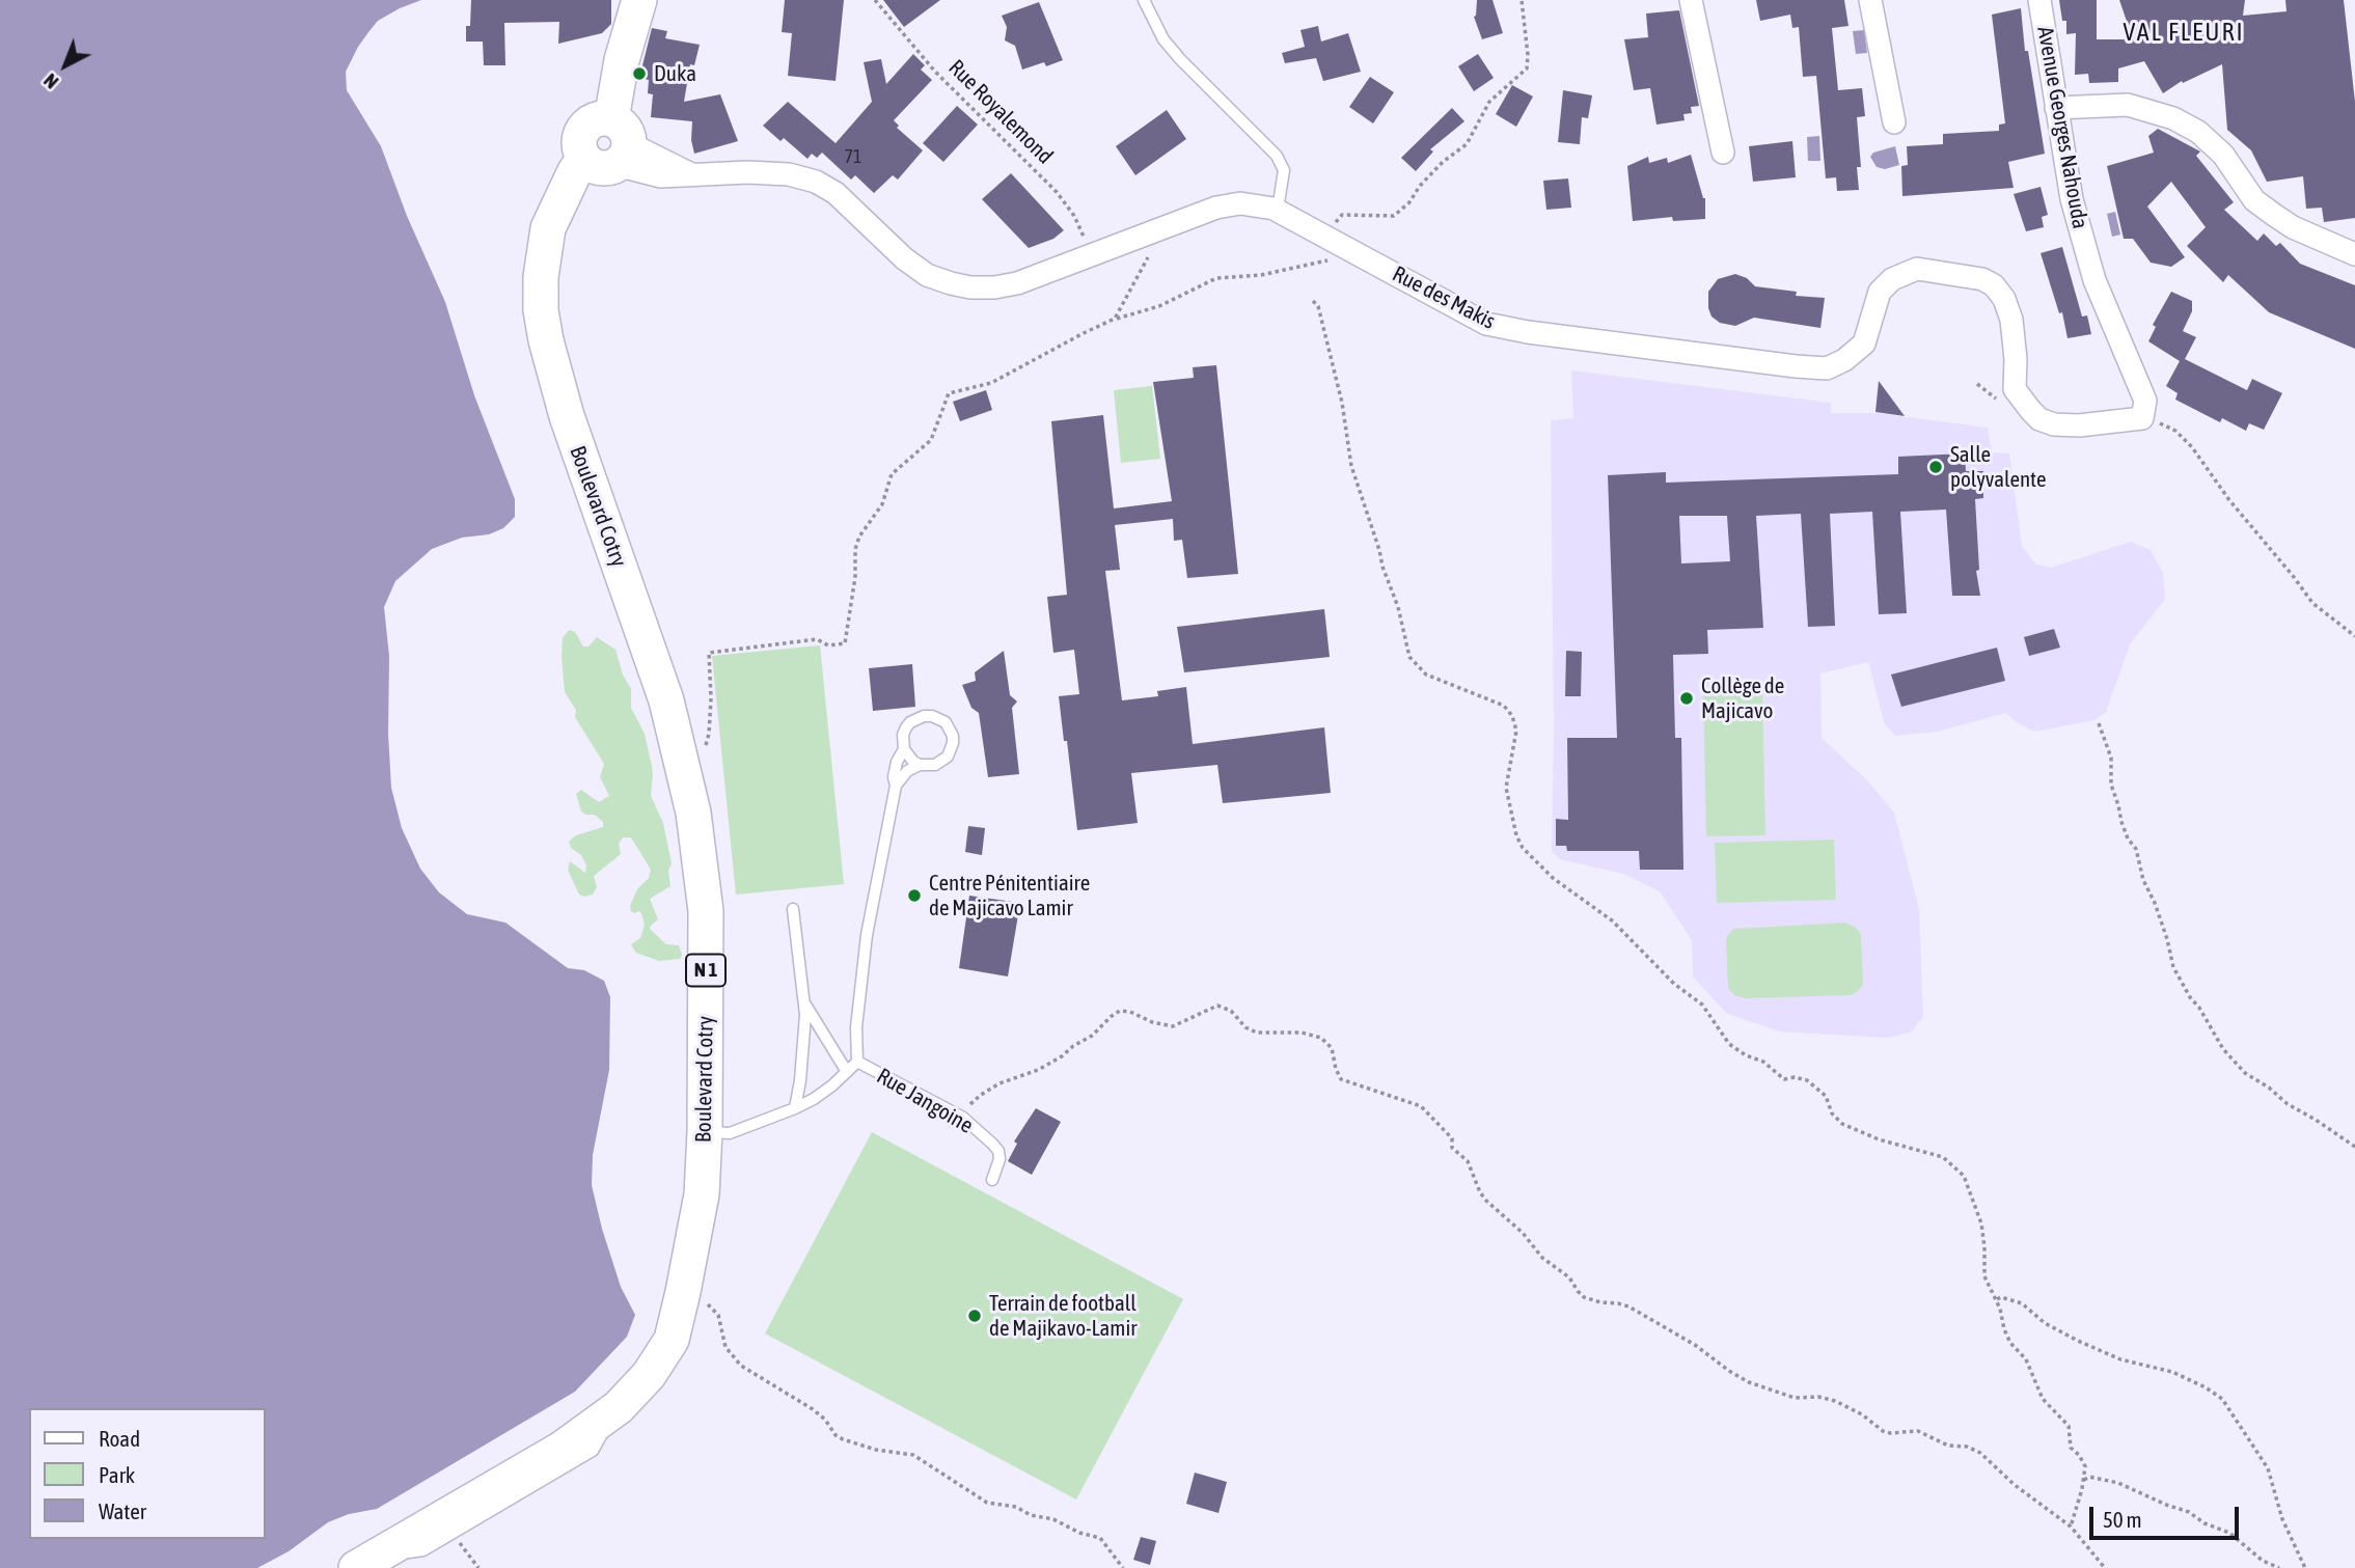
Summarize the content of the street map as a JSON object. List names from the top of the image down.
{
  "streets": {
    "main road": ["Boulevard Cotry", "N 1"],
    "street": ["Avenue Georges Nahouda", "Rue des Makis"],
    "lane": ["Rue Jangoine"],
    "path": ["Rue Royalemond"]
  },
  "crossings": [
    ["Rue Royalemond", "Rue des Makis"],
    ["Avenue Georges Nahouda", "Rue des Makis"],
    ["Rue des Makis", "Boulevard Cotry"],
    ["Rue des Makis", "N 1"],
    ["Boulevard Cotry", "N 1"],
    ["Boulevard Cotry", "Rue Jangoine"]
  ],
  "districts": ["VAL FLEURI"],
  "places": [
    "Duka",
    "Salle polyvalente",
    "Collège de Majicavo",
    "Centre Pénitentiaire de Majicavo Lamir",
    "Terrain de football de Majikavo-Lamir"
  ],
  "house_numbers": ["71"],
  "legend": ["Road", "Park", "Water"],
  "scale_bar": "50 m",
  "north": "bottom left"
}
